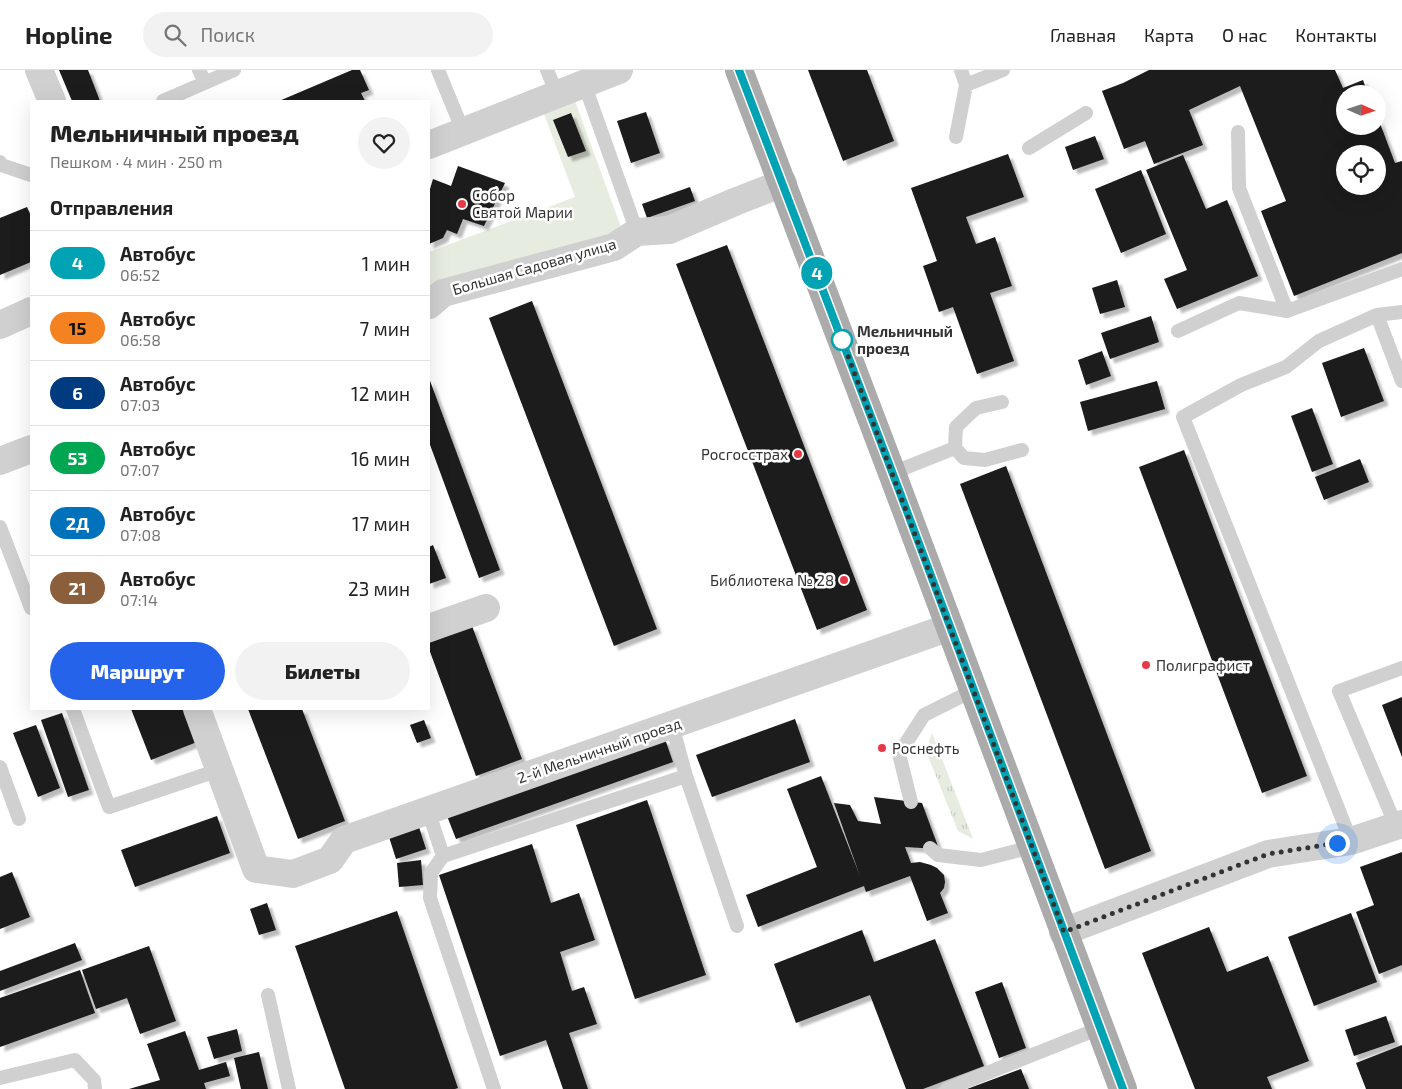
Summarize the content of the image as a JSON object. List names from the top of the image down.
{
  "streets": {
    "street": ["Большая Садовая улица", "2-й Мельничный проезд"]
  },
  "places": [
    "Собор Святой Марии",
    "Мельничный проезд",
    "Росгосстрах",
    "Библиотека № 28",
    "Полиграфист",
    "Роснефть"
  ],
  "lines": ["bus line 4"],
  "north": "right",
  "page": {
    "header": "Hopline",
    "search": "Поиск",
    "nav": [
      "Главная",
      "Карта",
      "О нас",
      "Контакты"
    ],
    "on_map": "4",
    "heading": [
      ["Мельничный проезд", "Пешком · 4 мин · 250 m"],
      "Отправления"
    ],
    "list": [
      {
        "mark": "4",
        "name": "Автобус",
        "note": "06:52",
        "value": "1 мин"
      },
      {
        "mark": "15",
        "name": "Автобус",
        "note": "06:58",
        "value": "7 мин"
      },
      {
        "mark": "6",
        "name": "Автобус",
        "note": "07:03",
        "value": "12 мин"
      },
      {
        "mark": "53",
        "name": "Автобус",
        "note": "07:07",
        "value": "16 мин"
      },
      {
        "mark": "2Д",
        "name": "Автобус",
        "note": "07:08",
        "value": "17 мин"
      },
      {
        "mark": "21",
        "name": "Автобус",
        "note": "07:14",
        "value": "23 мин"
      }
    ],
    "buttons": ["Маршрут", "Билеты"]
  }
}
